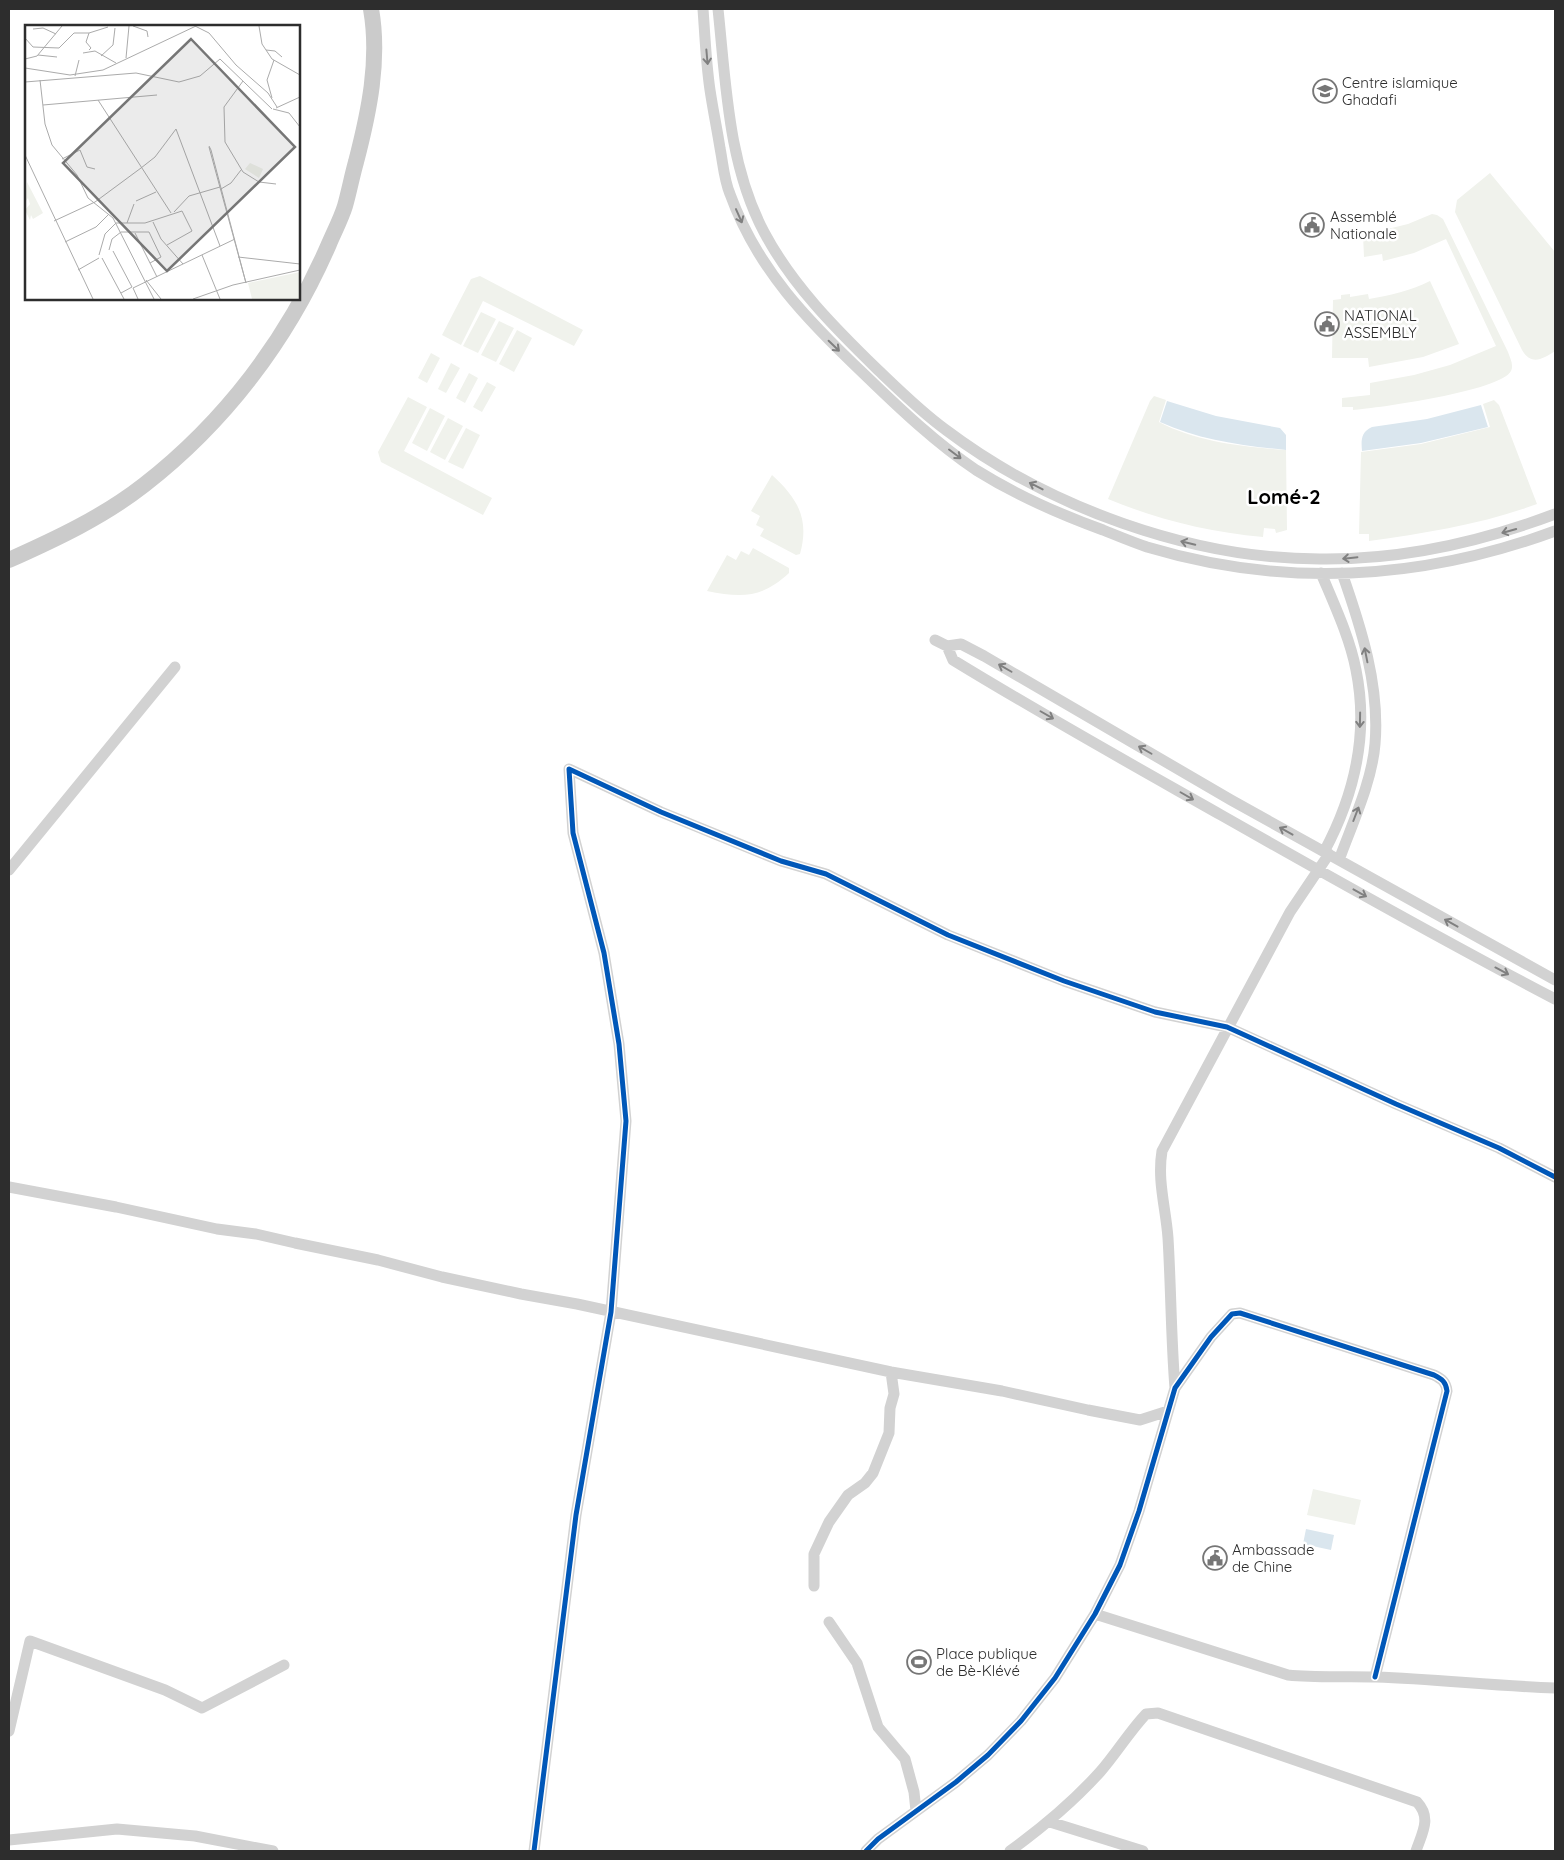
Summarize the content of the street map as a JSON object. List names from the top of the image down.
{
  "districts": ["Lomé-2"],
  "places": {
    "school or university": ["Centre islamique Ghadafi"],
    "public building": ["Assemblé Nationale", "NATIONAL ASSEMBLY", "Ambassade de Chine"],
    "sports": ["Place publique de Bè-Klévé"]
  }
}
